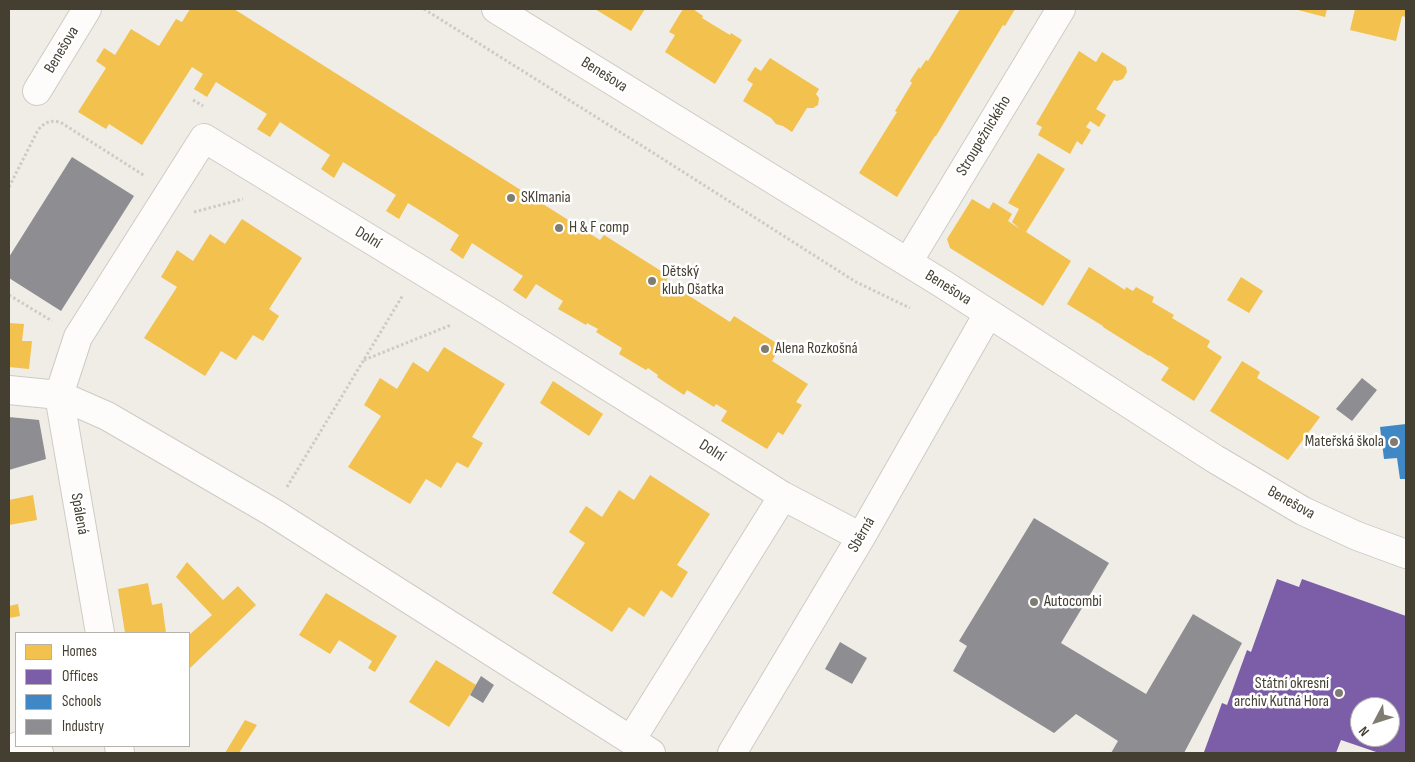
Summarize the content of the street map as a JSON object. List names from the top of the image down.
{
  "streets": {
    "street": [
      "Benešova",
      "Stroupežnického",
      "Dolní",
      "Spálená",
      "Sběrná"
    ]
  },
  "crossings": [
    ["Benešova", "Stroupežnického"],
    ["Benešova", "Sběrná"],
    ["Dolní", "Spálená"],
    ["Dolní", "Sběrná"]
  ],
  "places": [
    "SKImania",
    "H & F comp",
    "Dětský klub Ošatka",
    "Alena Rozkošná",
    "Mateřská škola",
    "Autocombi",
    "Státní okresní archiv Kutná Hora"
  ],
  "legend": [
    "Homes",
    "Offices",
    "Schools",
    "Industry"
  ],
  "north": "bottom left"
}
